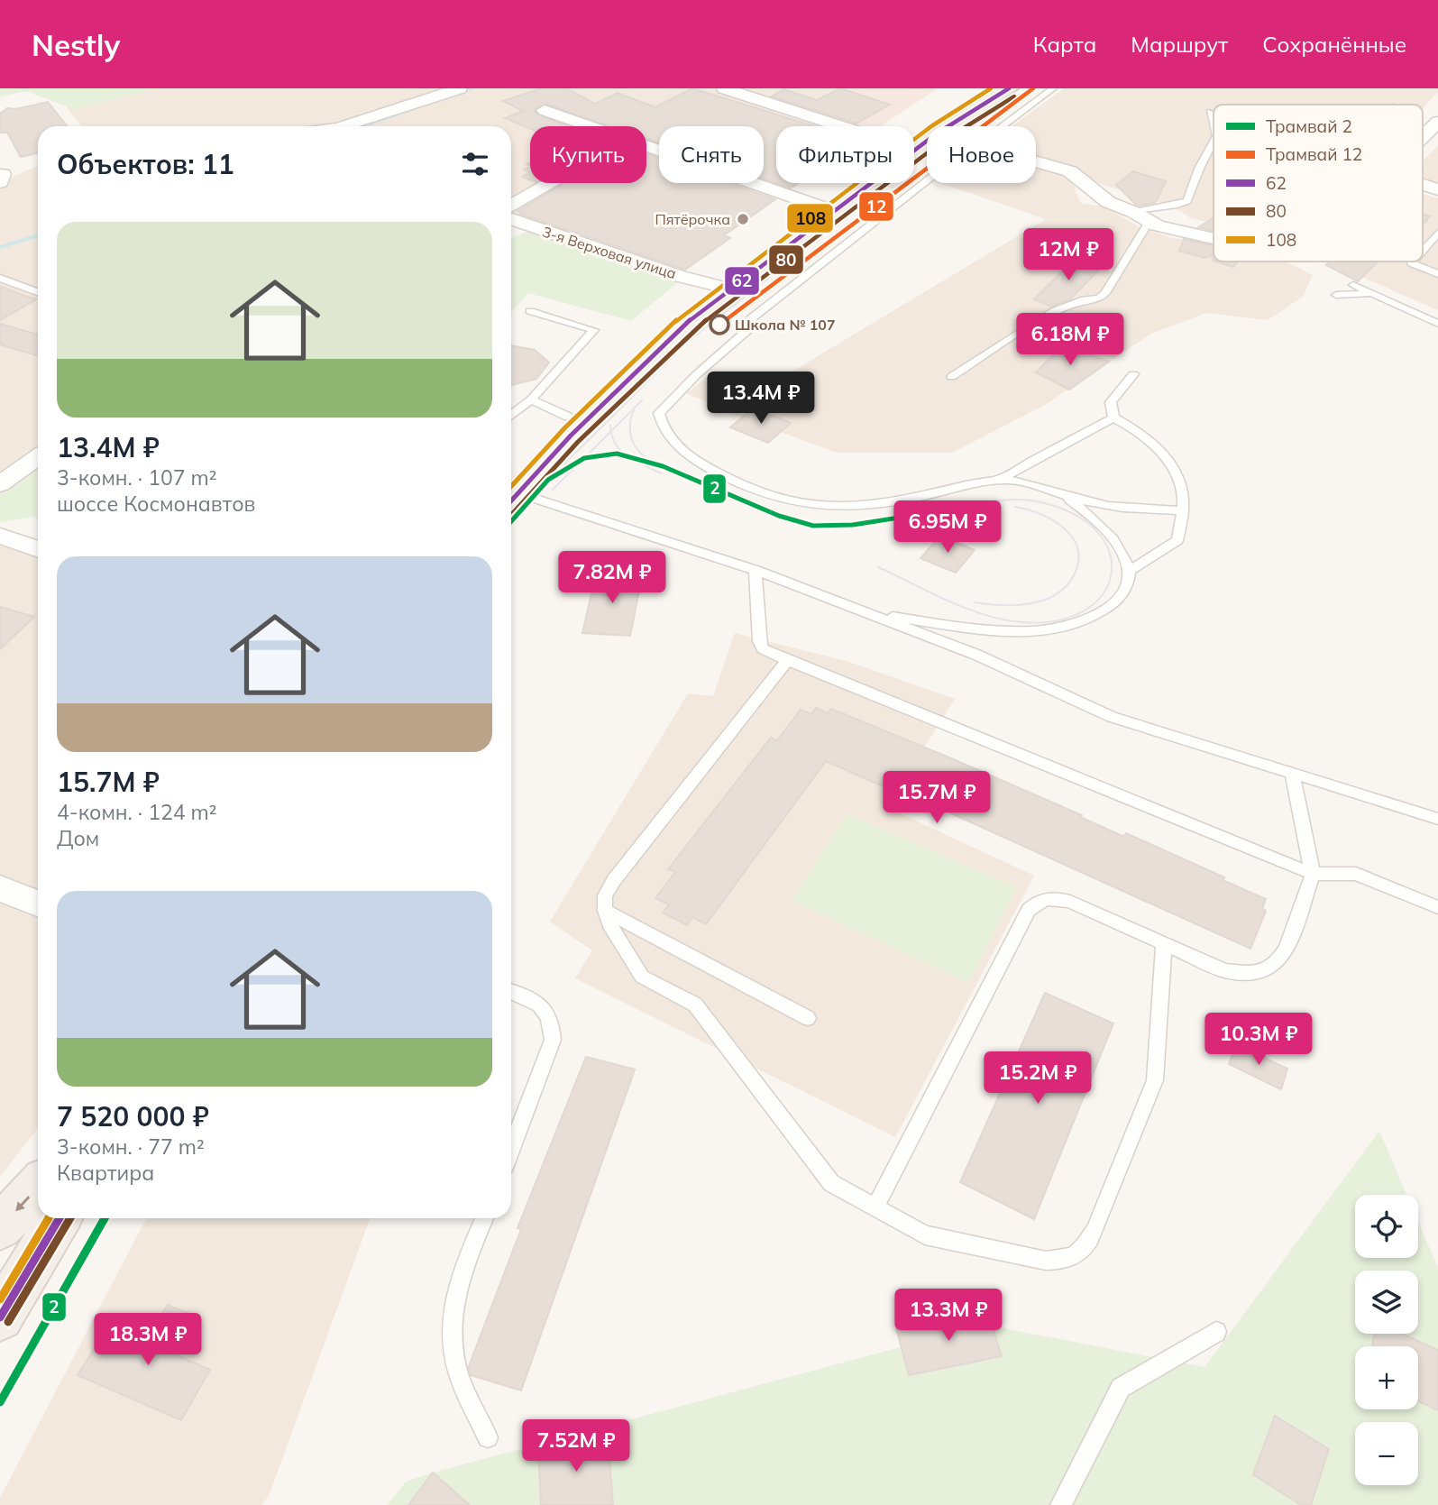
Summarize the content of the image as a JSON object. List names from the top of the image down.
{
  "streets": {
    "street": ["3-я Верховая улица"]
  },
  "places": ["Пятёрочка", "Школа № 107"],
  "lines": [
    "tram line 12",
    "transit line 62",
    "transit line 108",
    "transit line 80",
    "tram line 2"
  ],
  "legend": [
    "Трамвай 2",
    "Трамвай 12",
    "62",
    "80",
    "108"
  ],
  "page": {
    "header": "Nestly",
    "nav": ["Карта", "Маршрут", "Сохранённые"],
    "chip": [
      "Купить",
      "Снять",
      "Фильтры",
      "Новое"
    ],
    "heading": "Объектов: 11",
    "list": [
      {
        "name": "13.4M ₽",
        "note": "3-комн. · 107 m² · шоссе Космонавтов"
      },
      {
        "name": "15.7M ₽",
        "note": "4-комн. · 124 m² · Дом"
      },
      {
        "name": "7 520 000 ₽",
        "note": "3-комн. · 77 m² · Квартира"
      }
    ],
    "price": [
      "12M ₽",
      "6.18M ₽",
      "13.4M ₽",
      "6.95M ₽",
      "7.82M ₽",
      "15.7M ₽",
      "10.3M ₽",
      "15.2M ₽",
      "13.3M ₽",
      "18.3M ₽",
      "7.52M ₽"
    ],
    "map_buttons": ["+", "−"]
  }
}
